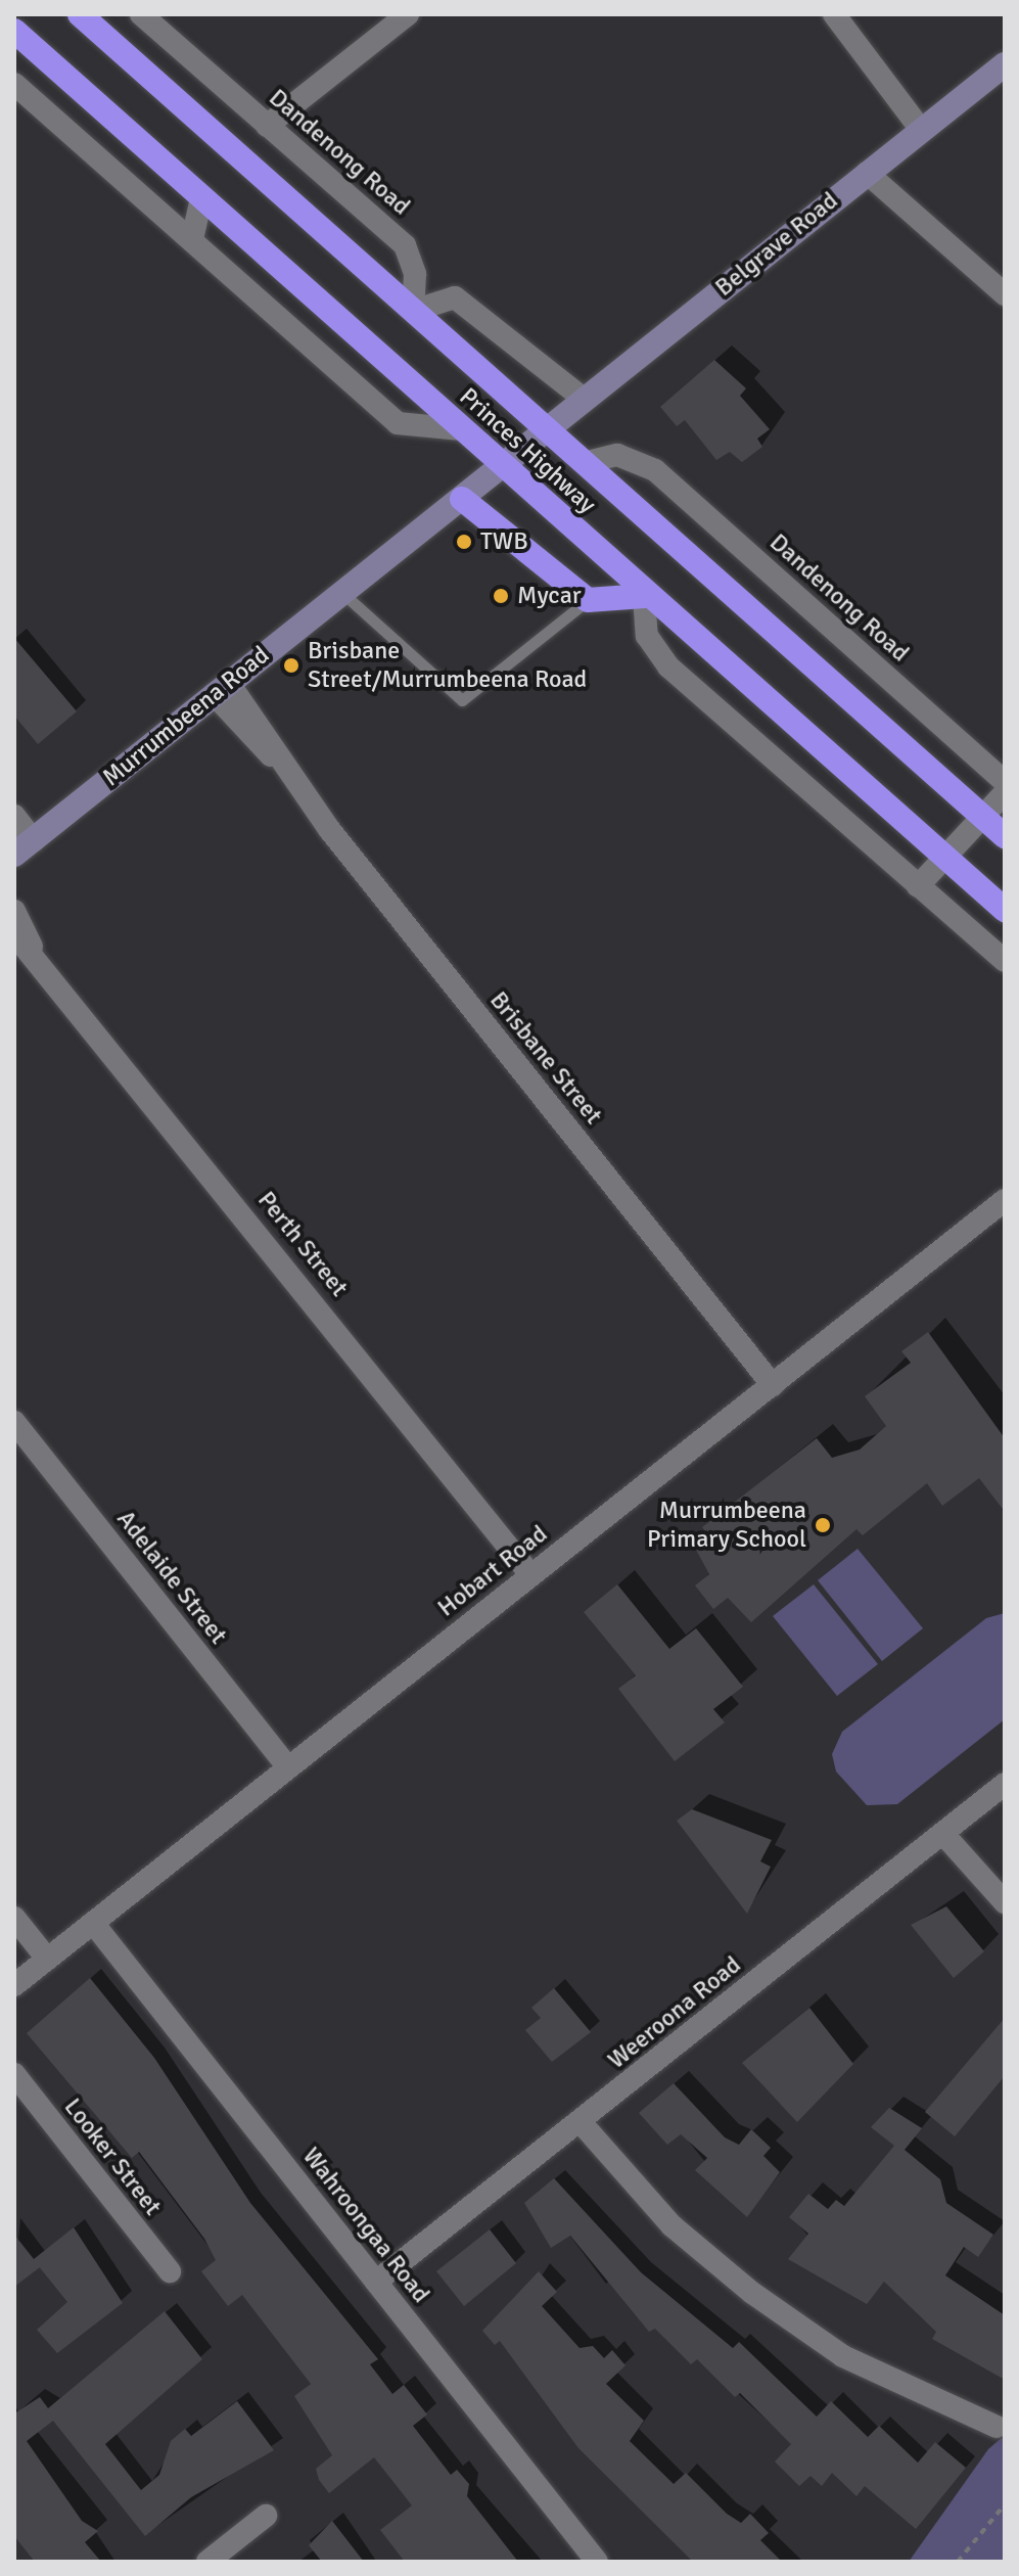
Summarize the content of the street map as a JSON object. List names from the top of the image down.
{
  "streets": {
    "highway": ["Princes Highway"],
    "main road": ["Belgrave Road", "Murrumbeena Road"],
    "street": [
      "Dandenong Road",
      "Brisbane Street",
      "Perth Street",
      "Hobart Road",
      "Adelaide Street",
      "Weeroona Road",
      "Looker Street",
      "Wahroongaa Road"
    ]
  },
  "crossings": [
    ["Dandenong Road", "Princes Highway"],
    ["Belgrave Road", "Princes Highway"],
    ["Belgrave Road", "Murrumbeena Road"],
    ["Princes Highway", "Murrumbeena Road"],
    ["Murrumbeena Road", "Brisbane Street"],
    ["Brisbane Street", "Hobart Road"],
    ["Perth Street", "Hobart Road"],
    ["Hobart Road", "Adelaide Street"],
    ["Hobart Road", "Wahroongaa Road"],
    ["Weeroona Road", "Wahroongaa Road"]
  ],
  "places": [
    "TWB",
    "Mycar",
    "Brisbane Street/Murrumbeena Road",
    "Murrumbeena Primary School"
  ]
}
